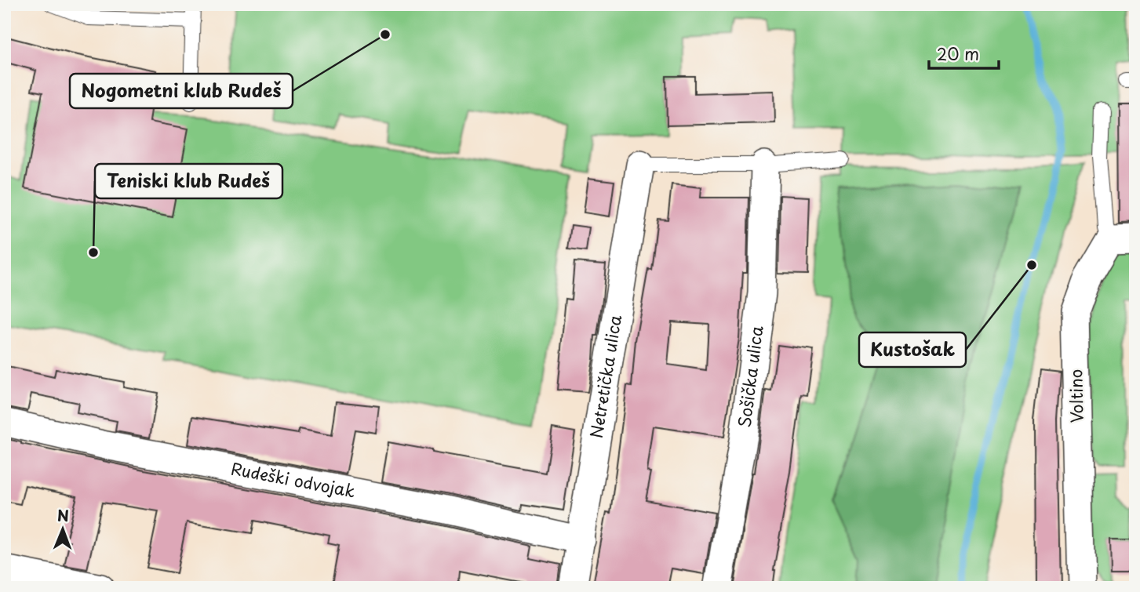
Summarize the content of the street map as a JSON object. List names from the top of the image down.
{
  "streets": {
    "street": [
      "Netretička ulica",
      "Sošička ulica",
      "Voltino",
      "Rudeški odvojak"
    ]
  },
  "crossings": [
    ["Netretička ulica", "Rudeški odvojak"]
  ],
  "places": ["Nogometni klub Rudeš", "Teniski klub Rudeš", "Kustošak"],
  "scale_bar": "20 m",
  "north": "top"
}
